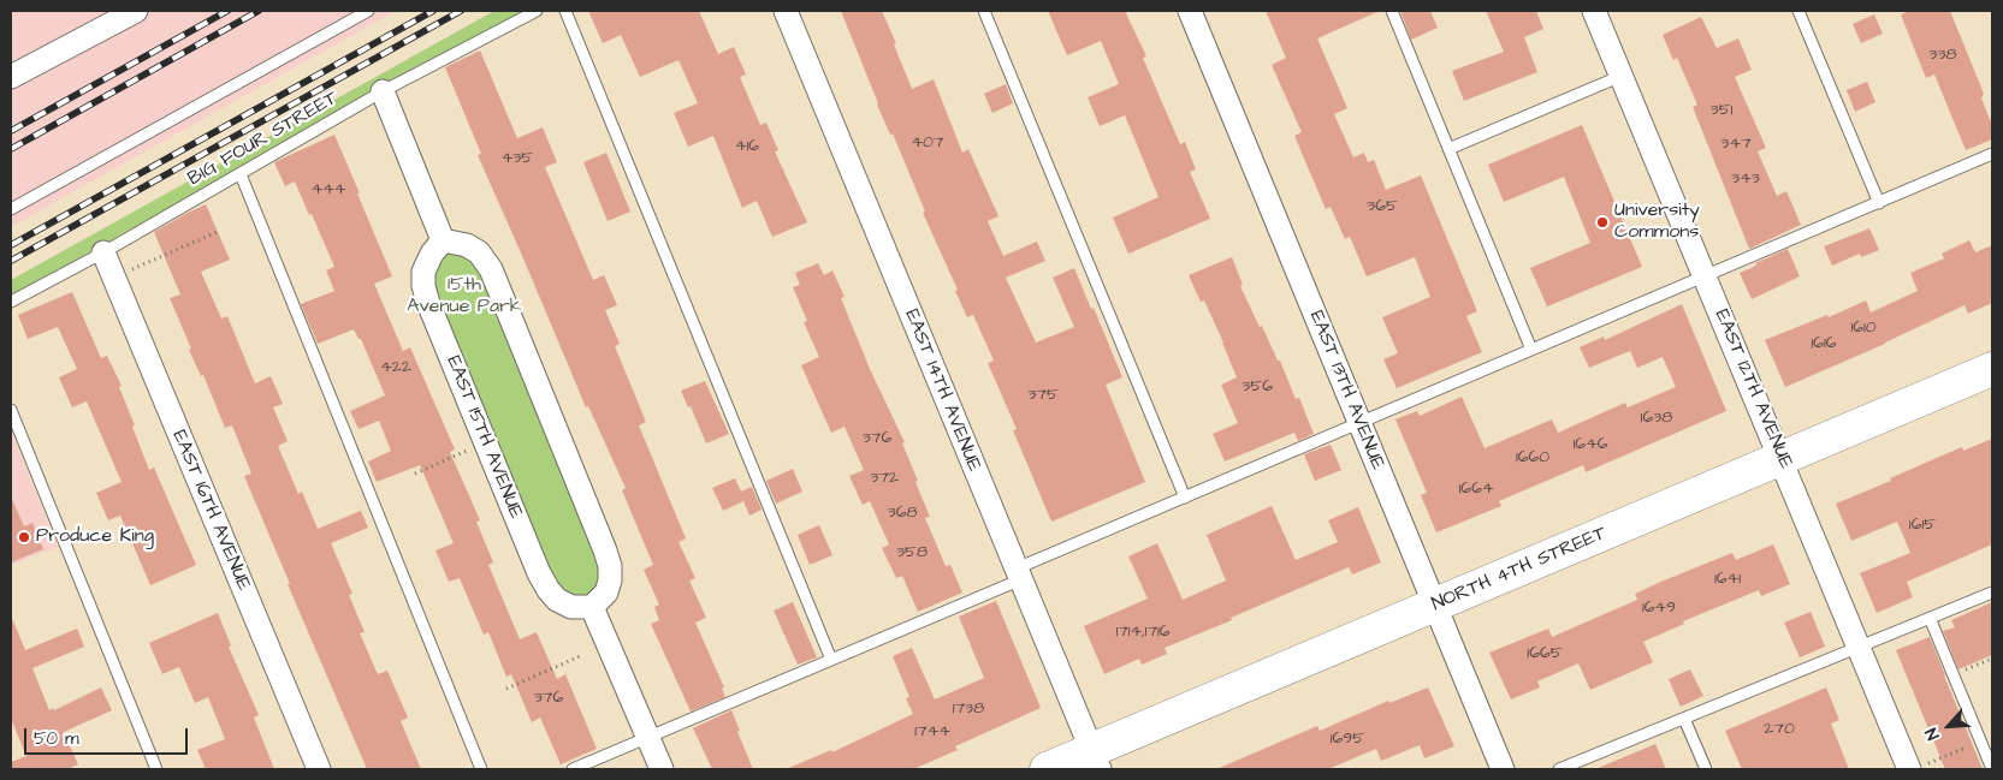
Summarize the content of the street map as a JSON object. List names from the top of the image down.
{
  "streets": {
    "main road": ["NORTH 4TH STREET"],
    "street": [
      "EAST 12TH AVENUE",
      "EAST 14TH AVENUE",
      "EAST 13TH AVENUE",
      "EAST 15TH AVENUE",
      "EAST 16TH AVENUE"
    ],
    "lane": ["BIG FOUR STREET"]
  },
  "crossings": [
    ["BIG FOUR STREET", "EAST 16TH AVENUE"],
    ["EAST 12TH AVENUE", "NORTH 4TH STREET"],
    ["EAST 14TH AVENUE", "NORTH 4TH STREET"],
    ["EAST 13TH AVENUE", "NORTH 4TH STREET"]
  ],
  "parks": ["15th Avenue Park"],
  "places": ["University Commons", "Produce King"],
  "house_numbers": [
    "338",
    "351",
    "407",
    "347",
    "416",
    "435",
    "343",
    "444",
    "365",
    "1610",
    "1616",
    "422",
    "356",
    "375",
    "1638",
    "376",
    "1646",
    "1660",
    "372",
    "1664",
    "368",
    "1615",
    "358",
    "1641",
    "1649",
    "1714,1716",
    "1665",
    "376",
    "1738",
    "270",
    "1744",
    "1695"
  ],
  "scale_bar": "50 m",
  "north": "bottom left"
}
